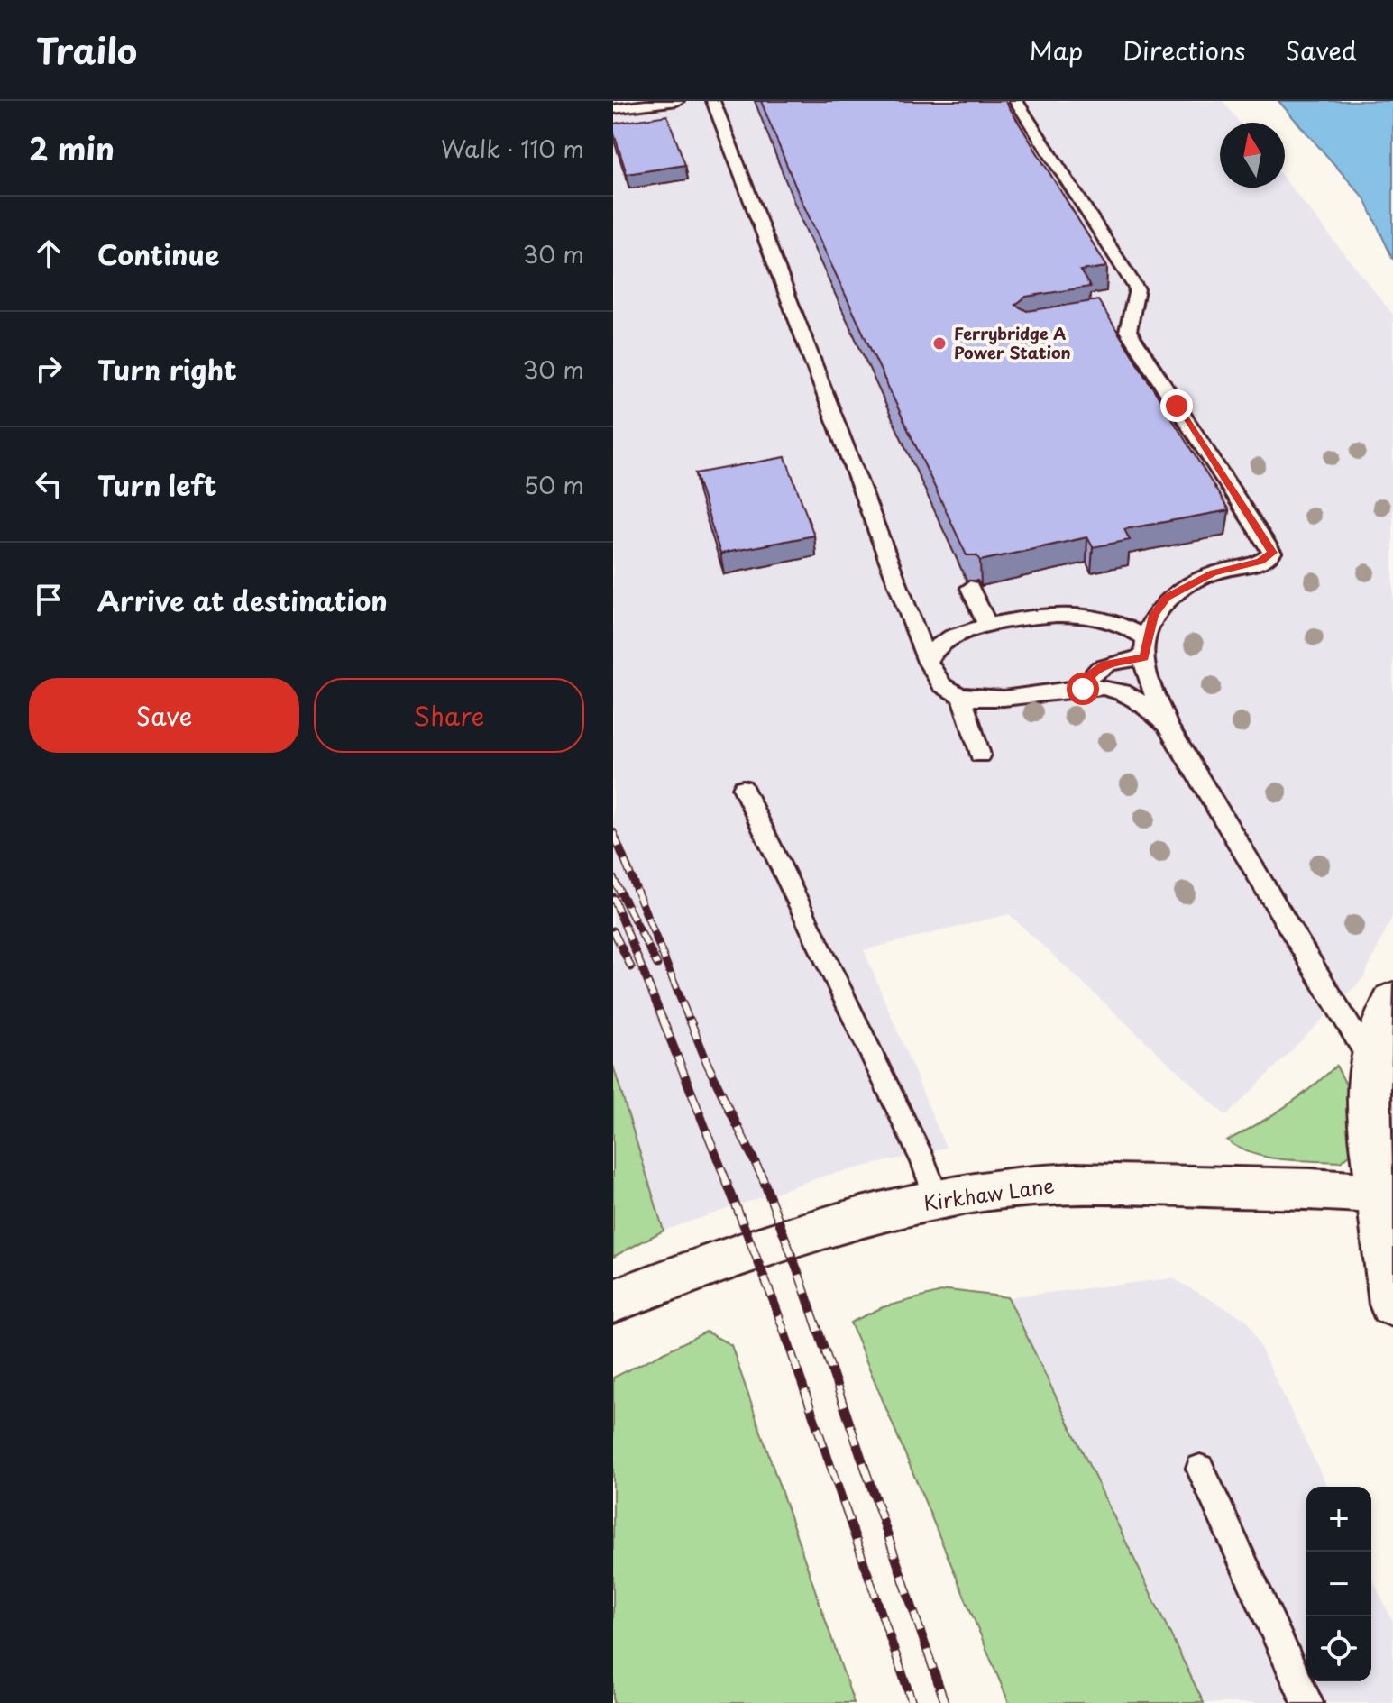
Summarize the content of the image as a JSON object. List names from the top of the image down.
{
  "streets": {
    "main road": ["Kirkhaw Lane"]
  },
  "places": ["Ferrybridge A Power Station"],
  "north": "top",
  "page": {
    "header": "Trailo",
    "nav": ["Map", "Directions", "Saved"],
    "heading": ["2 min", "Walk · 110 m"],
    "list": [
      ["Continue", "30 m"],
      ["Turn right", "30 m"],
      ["Turn left", "50 m"],
      "Arrive at destination"
    ],
    "buttons": ["Save", "Share"],
    "map_buttons": ["+", "−"]
  }
}
